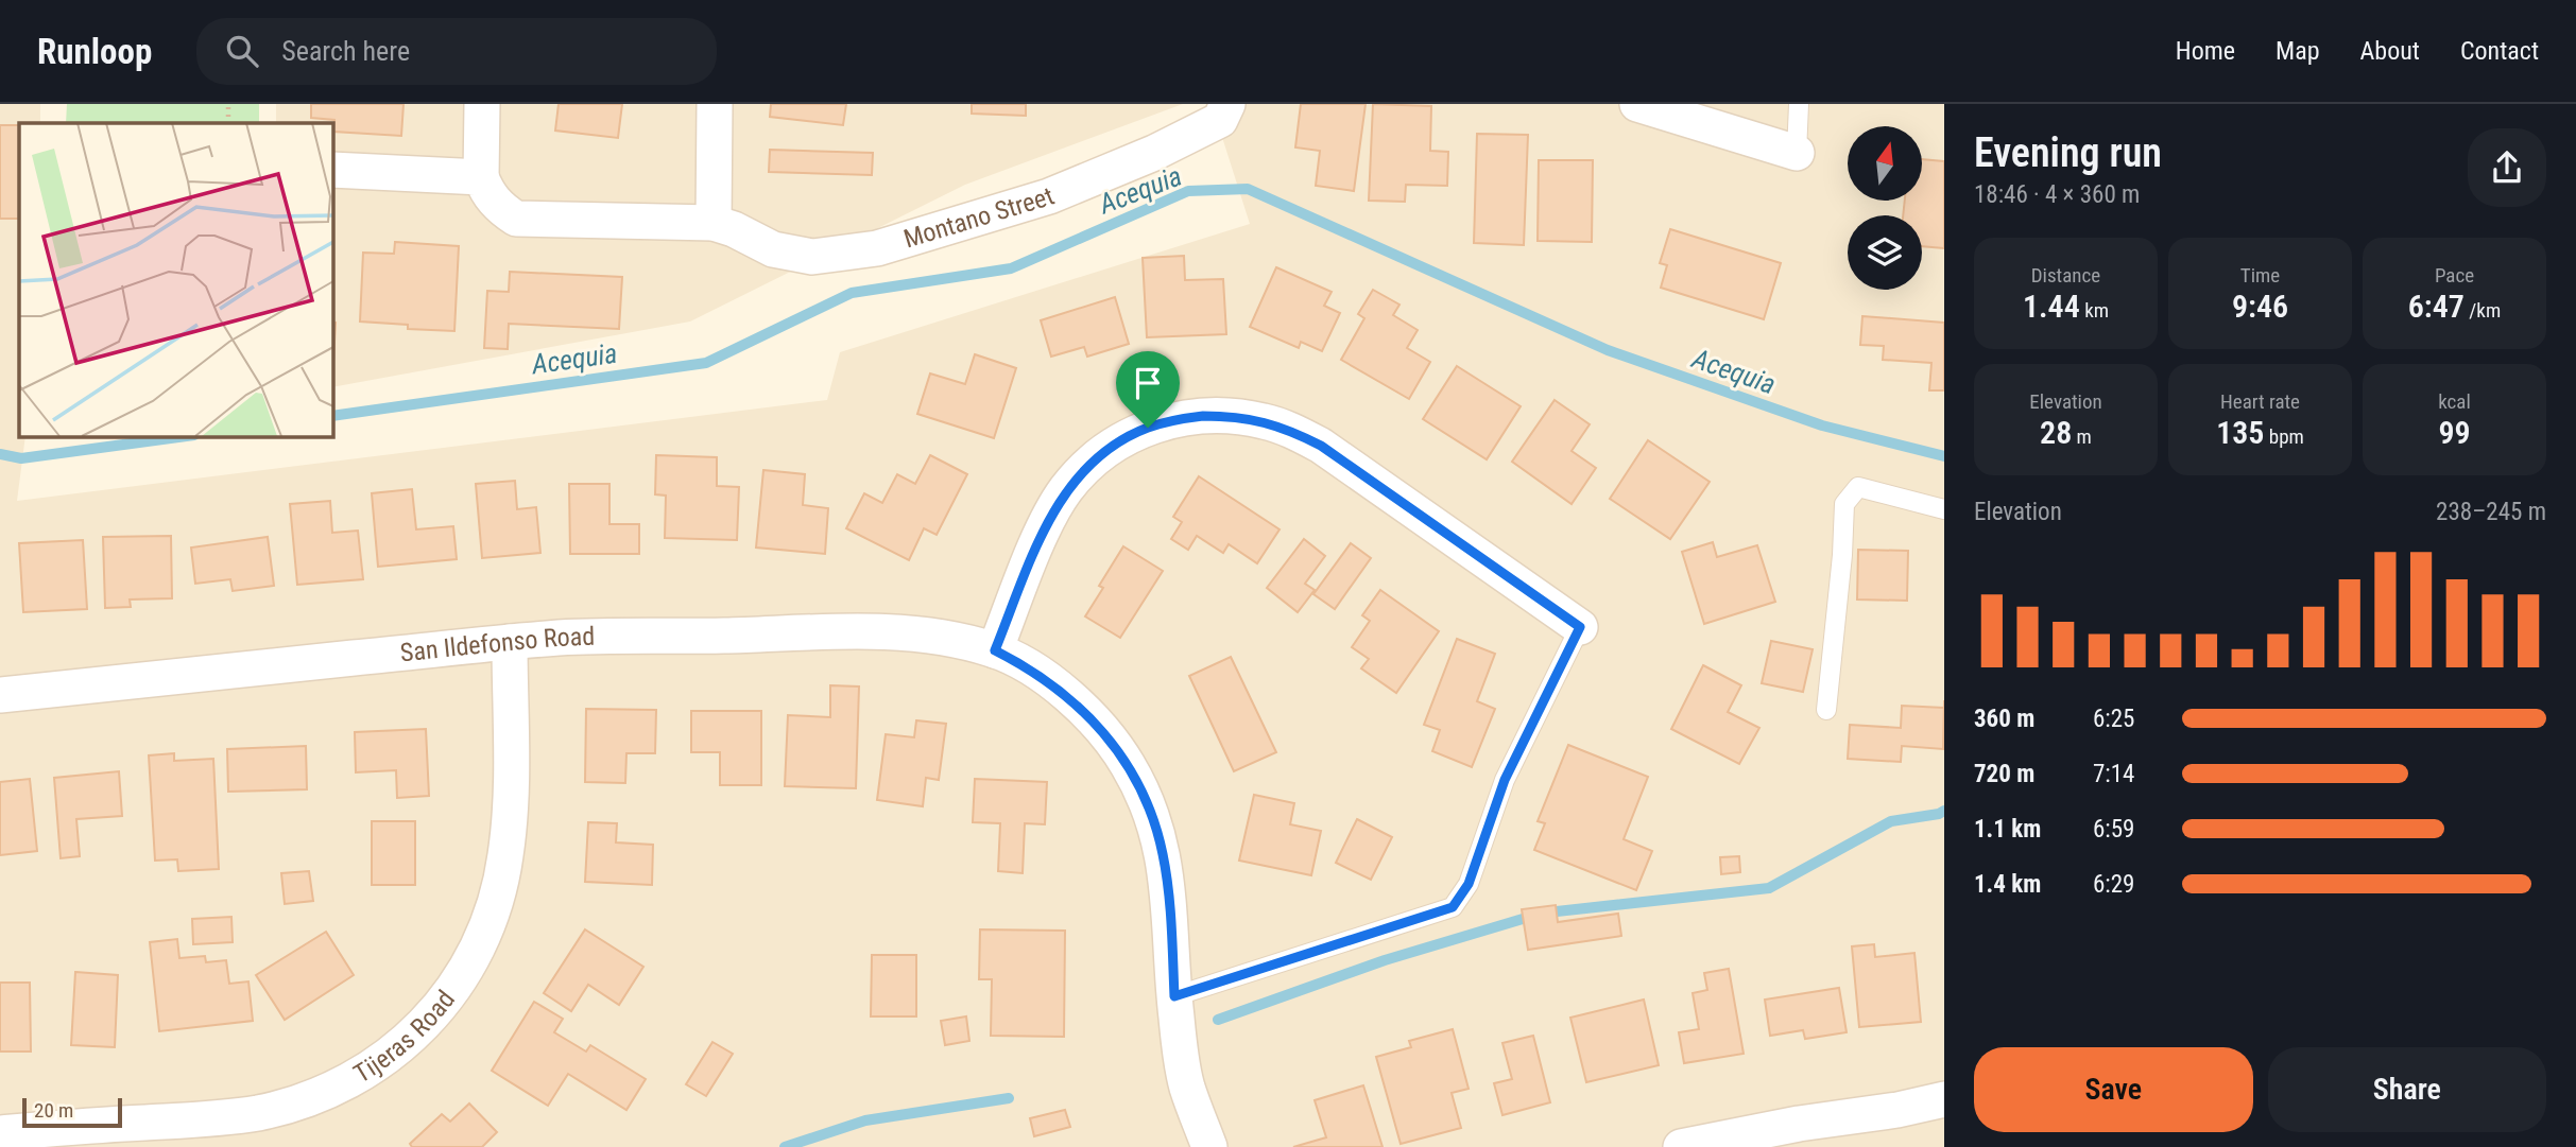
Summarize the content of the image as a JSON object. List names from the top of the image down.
{
  "streets": {
    "street": ["Montano Street", "San Ildefonso Road", "Tijeras Road"]
  },
  "crossings": [
    ["San Ildefonso Road", "Tijeras Road"]
  ],
  "water": ["Acequia"],
  "scale_bar": "20 m",
  "north": "top",
  "page": {
    "header": "Runloop",
    "search": "Search here",
    "nav": [
      "Home",
      "Map",
      "About",
      "Contact"
    ],
    "heading": ["Evening run", "18:46 · 4 × 360 m"],
    "stats": [
      ["Distance", "1.44 km"],
      ["Time", "9:46"],
      ["Pace", "6:47 /km"],
      ["Elevation", "28 m"],
      ["Heart rate", "135 bpm"],
      ["kcal", "99"]
    ],
    "chart": ["Elevation", "238–245 m"],
    "list": [
      {
        "name": "360 m",
        "note": "6:25"
      },
      {
        "name": "720 m",
        "note": "7:14"
      },
      {
        "name": "1.1 km",
        "note": "6:59"
      },
      {
        "name": "1.4 km",
        "note": "6:29"
      }
    ],
    "buttons": ["Save", "Share"],
    "scale": "20 m"
  }
}
